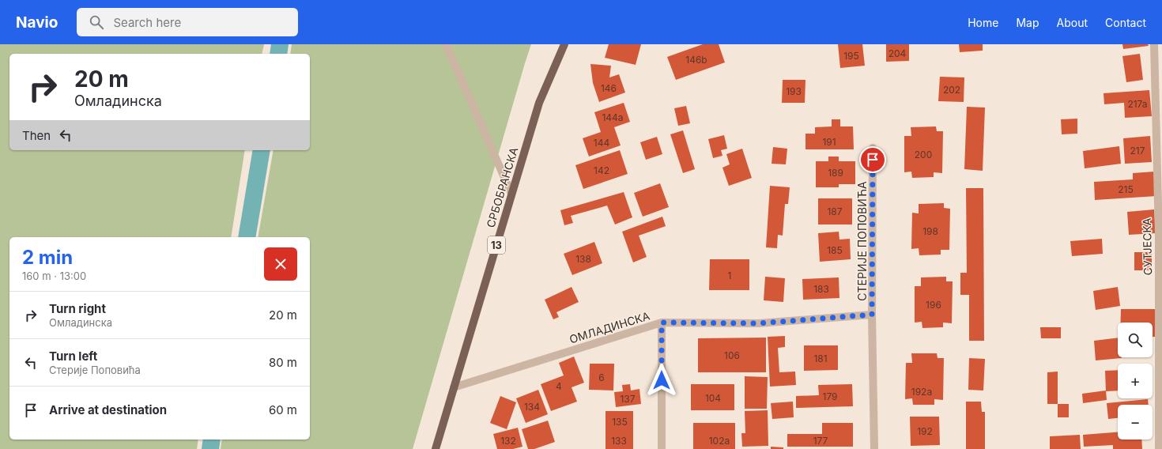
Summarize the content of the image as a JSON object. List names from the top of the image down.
{
  "streets": {
    "main road": ["СРБОБРАНСКА", "13"],
    "street": ["СТЕРИЈЕ ПОПОВИЋА", "СУТЈЕСКА", "ОМЛАДИНСКА"]
  },
  "crossings": [
    ["СРБОБРАНСКА", "ОМЛАДИНСКА"],
    ["СТЕРИЈЕ ПОПОВИЋА", "ОМЛАДИНСКА"]
  ],
  "house_numbers": [
    "204",
    "195",
    "146b",
    "146",
    "202",
    "193",
    "217a",
    "144a",
    "191",
    "144",
    "217",
    "200",
    "142",
    "189",
    "215",
    "187",
    "198",
    "185",
    "138",
    "1",
    "183",
    "196",
    "106",
    "181",
    "6",
    "4",
    "192a",
    "179",
    "104",
    "137",
    "134",
    "135",
    "192",
    "132",
    "133",
    "102a",
    "177"
  ],
  "page": {
    "header": "Navio",
    "search": "Search here",
    "nav": [
      "Home",
      "Map",
      "About",
      "Contact"
    ],
    "turn": ["20 m", "Омладинска"],
    "then": "Then",
    "heading": ["2 min", "160 m · 13:00"],
    "list": [
      {
        "name": "Turn right",
        "note": "Омладинска",
        "value": "20 m"
      },
      {
        "name": "Turn left",
        "note": "Стерије Поповића",
        "value": "80 m"
      },
      {
        "name": "Arrive at destination",
        "value": "60 m"
      }
    ],
    "map_buttons": ["+", "−"]
  }
}
